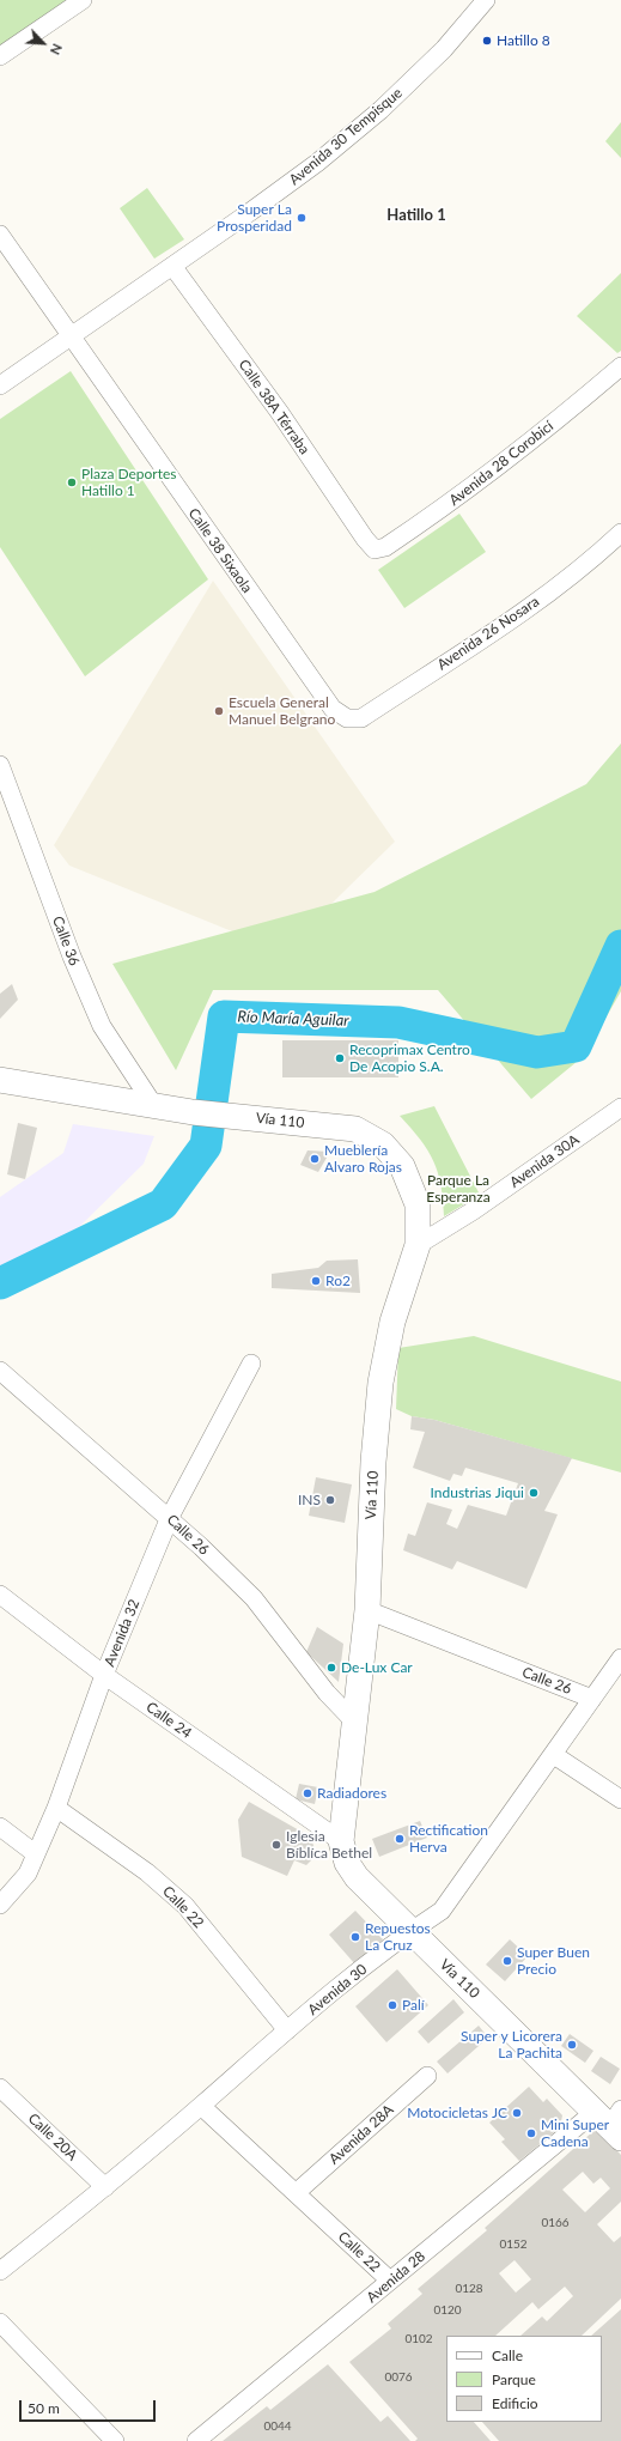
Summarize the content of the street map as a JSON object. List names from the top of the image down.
{
  "streets": {
    "main road": ["Vía 110"],
    "street": [
      "Avenida 30 Tempisque",
      "Calle 38A Térraba",
      "Avenida 28 Corobicí",
      "Calle 38 Sixaola",
      "Avenida 26 Nosara",
      "Calle 36",
      "Avenida 30A",
      "Calle 26",
      "Avenida 32",
      "Calle 24",
      "Calle 22",
      "Avenida 30",
      "Avenida 28A",
      "Calle 20A",
      "Avenida 28"
    ]
  },
  "crossings": [
    ["Avenida 30 Tempisque", "Calle 38A Térraba"],
    ["Avenida 30 Tempisque", "Calle 38 Sixaola"],
    ["Calle 38A Térraba", "Avenida 28 Corobicí"],
    ["Calle 38 Sixaola", "Avenida 26 Nosara"],
    ["Calle 36", "Vía 110"],
    ["Vía 110", "Avenida 30A"],
    ["Vía 110", "Calle 26"],
    ["Vía 110", "Calle 24"],
    ["Vía 110", "Avenida 30"],
    ["Vía 110", "Avenida 28"],
    ["Calle 26", "Avenida 32"],
    ["Calle 26", "Avenida 30"],
    ["Avenida 32", "Calle 24"],
    ["Avenida 32", "Calle 22"],
    ["Calle 22", "Avenida 30"],
    ["Calle 22", "Avenida 28A"],
    ["Calle 22", "Avenida 28"],
    ["Avenida 30", "Calle 20A"]
  ],
  "districts": ["Hatillo 1"],
  "water": ["Río María Aguilar"],
  "parks": ["Parque La Esperanza"],
  "places": [
    "Hatillo 8",
    "Super La Prosperidad",
    "Plaza Deportes Hatillo 1",
    "Escuela General Manuel Belgrano",
    "Recoprimax Centro De Acopio S.A.",
    "Mueblería Alvaro Rojas",
    "Ro2",
    "Industrias Jiqui",
    "INS",
    "De-Lux Car",
    "Radiadores",
    "Rectification Herva",
    "Iglesia Bíblíca Bethel",
    "Repuestos La Cruz",
    "Super Buen Precio",
    "Palí",
    "Super y Licorera La Pachita",
    "Motocicletas JC",
    "Mini Super Cadena"
  ],
  "house_numbers": [
    "0166",
    "0152",
    "0128",
    "0120",
    "0102",
    "0076",
    "0044"
  ],
  "legend": ["Calle", "Parque", "Edificio"],
  "scale_bar": "50 m",
  "north": "bottom right"
}
